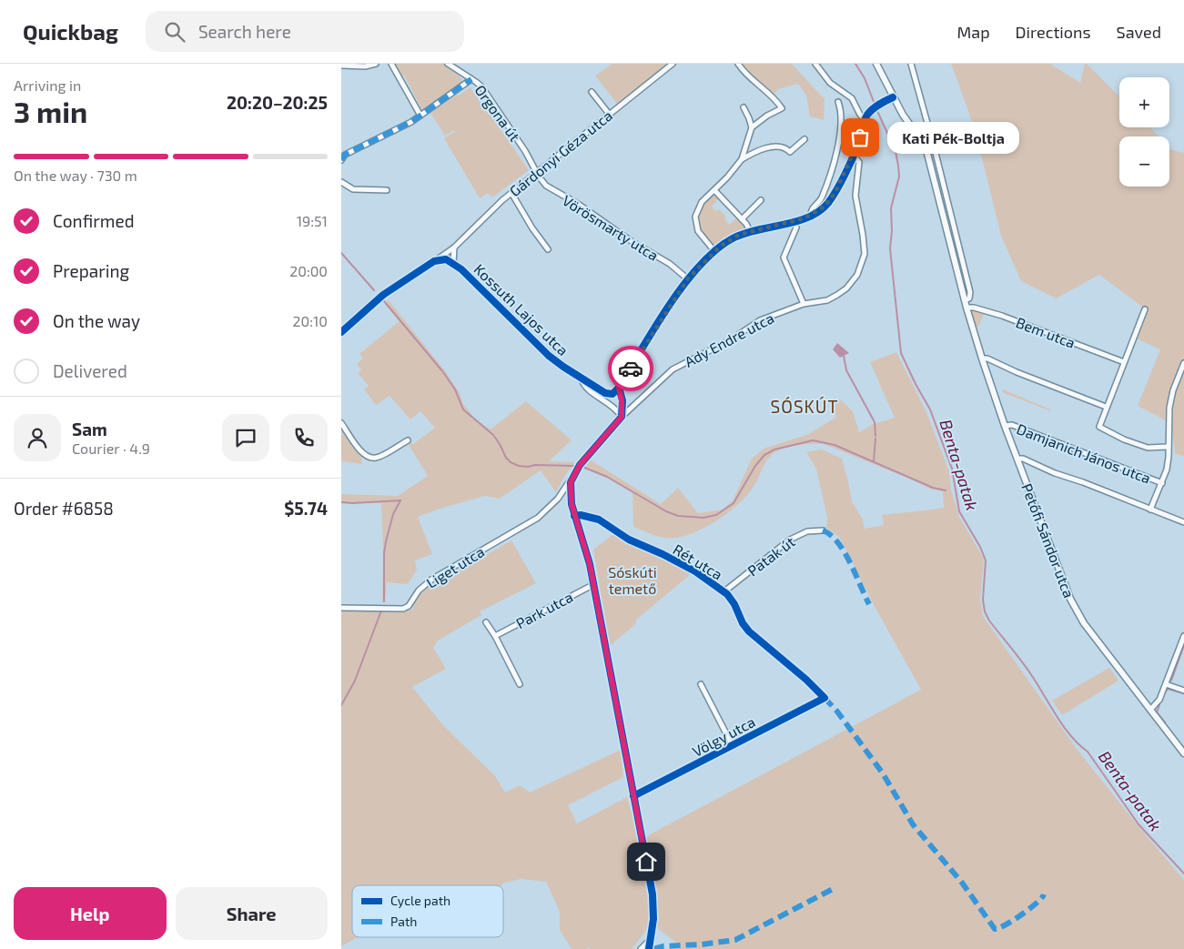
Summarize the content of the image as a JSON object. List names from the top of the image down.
{
  "streets": {
    "main road": ["Petőfi Sándor utca"],
    "street": [
      "Orgona út",
      "Gárdonyi Géza utca",
      "Vörösmarty utca",
      "Kossuth Lajos utca",
      "Bem utca",
      "Ady Endre utca",
      "Damjanich János utca",
      "Patak út",
      "Rét utca",
      "Liget utca",
      "Park utca",
      "Völgy utca"
    ]
  },
  "crossings": [
    ["Orgona út", "Gárdonyi Géza utca"],
    ["Orgona út", "Vörösmarty utca"],
    ["Gárdonyi Géza utca", "Vörösmarty utca"],
    ["Bem utca", "Petőfi Sándor utca"],
    ["Ady Endre utca", "Liget utca"],
    ["Damjanich János utca", "Petőfi Sándor utca"],
    ["Patak út", "Rét utca"],
    ["Rét utca", "Völgy utca"]
  ],
  "districts": ["SÓSKÚT"],
  "water": ["Benta-patak"],
  "parks": ["Sóskúti temető"],
  "places": ["Kati Pék-Boltja"],
  "legend": ["Cycle path", "Path"],
  "page": {
    "header": "Quickbag",
    "search": "Search here",
    "nav": ["Map", "Directions", "Saved"],
    "heading": ["3 min", "Arriving in", "20:20–20:25"],
    "panel": [
      "Sam",
      "Courier · 4.9",
      "Order #6858",
      "$5.74"
    ],
    "map_buttons": ["+", "−"],
    "bubble": "Kati Pék-Boltja",
    "bar": "On the way · 730 m",
    "list": [
      ["Confirmed", "19:51"],
      ["Preparing", "20:00"],
      ["On the way", "20:10"],
      "Delivered"
    ],
    "buttons": ["Help", "Share"]
  }
}
